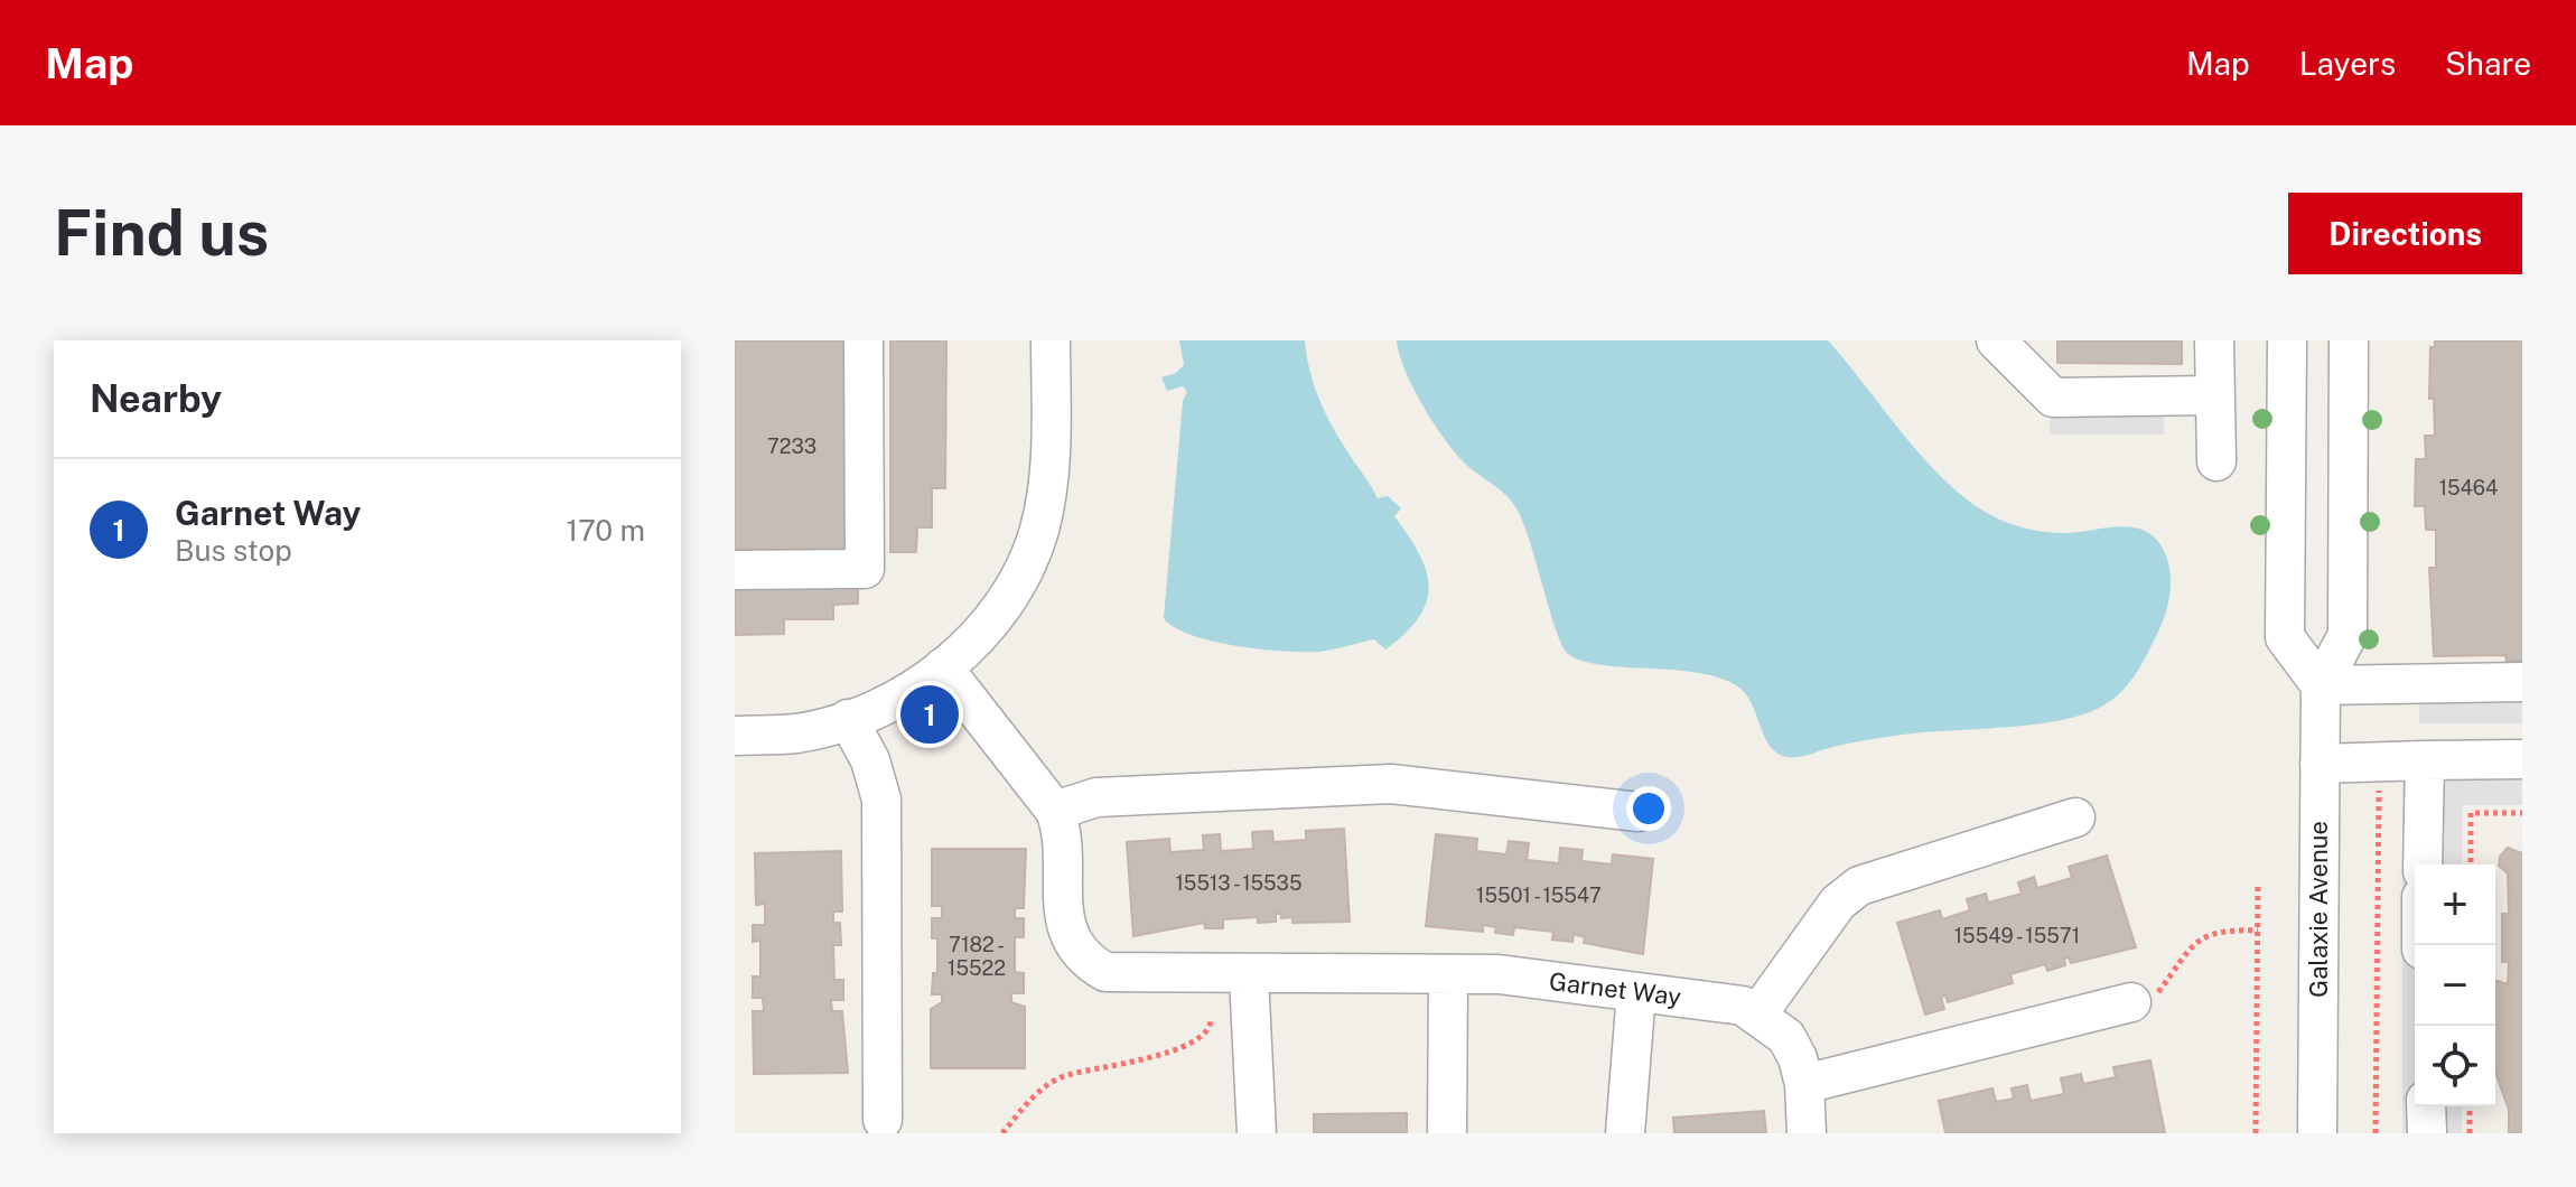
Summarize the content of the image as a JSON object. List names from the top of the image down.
{
  "streets": {
    "street": ["Galaxie Avenue", "Garnet Way"]
  },
  "house_numbers": [
    "7233",
    "15464",
    "15513 - 15535",
    "15501 - 15547",
    "15549 - 15571",
    "7182 - 15522"
  ],
  "page": {
    "header": "Map",
    "nav": ["Map", "Layers", "Share"],
    "buttons": "Directions",
    "title": "Find us",
    "heading": "Nearby",
    "list": [
      {
        "mark": "1",
        "name": "Garnet Way",
        "note": "Bus stop",
        "value": "170 m"
      }
    ],
    "pins": "1",
    "map_buttons": ["+", "−"]
  }
}
